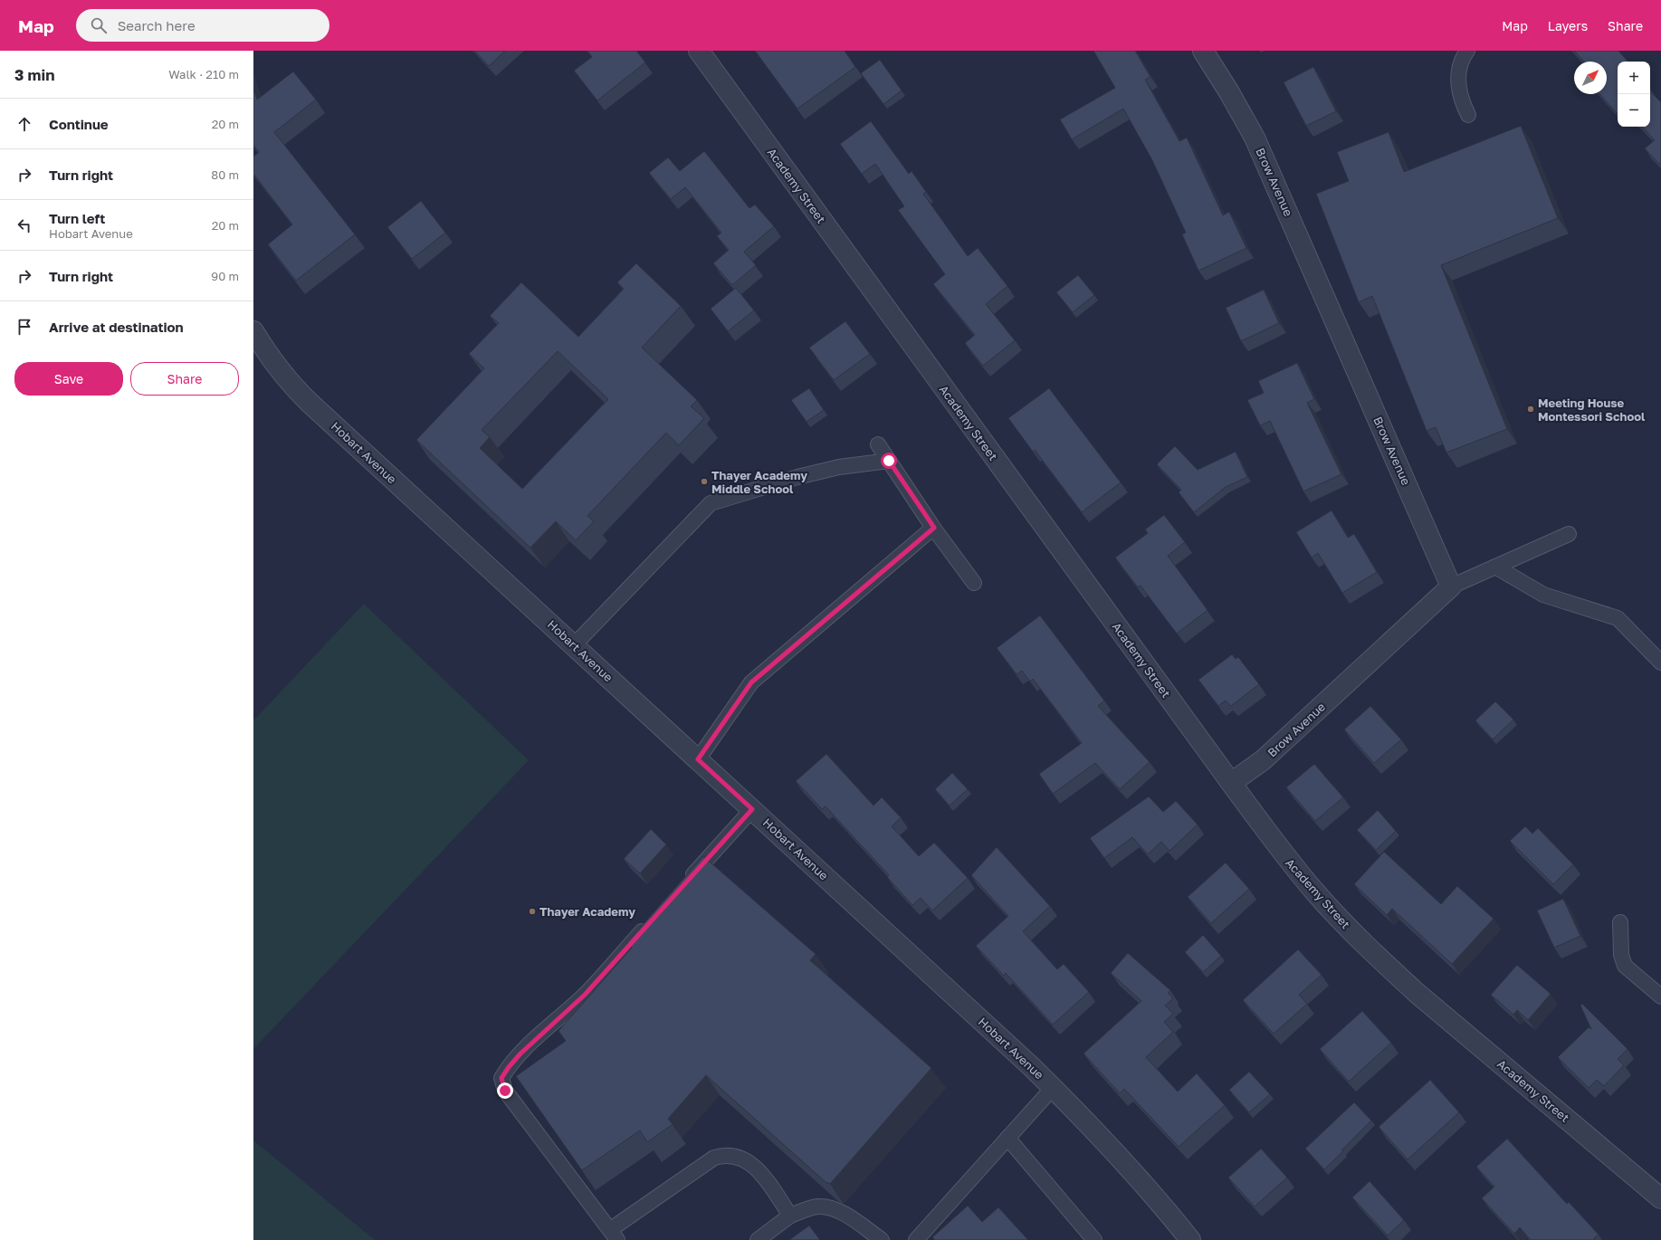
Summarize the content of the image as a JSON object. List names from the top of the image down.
{
  "streets": {
    "street": ["Brow Avenue", "Academy Street", "Hobart Avenue"]
  },
  "crossings": [
    ["Brow Avenue", "Academy Street"]
  ],
  "places": ["Meeting House Montessori School", "Thayer Academy Middle School", "Thayer Academy"],
  "north": "top right",
  "page": {
    "header": "Map",
    "search": "Search here",
    "nav": ["Map", "Layers", "Share"],
    "heading": ["3 min", "Walk · 210 m"],
    "map_buttons": ["+", "−"],
    "list": [
      ["Continue", "20 m"],
      ["Turn right", "80 m"],
      ["Turn left", "Hobart Avenue", "20 m"],
      ["Turn right", "90 m"],
      "Arrive at destination"
    ],
    "buttons": ["Save", "Share"]
  }
}
